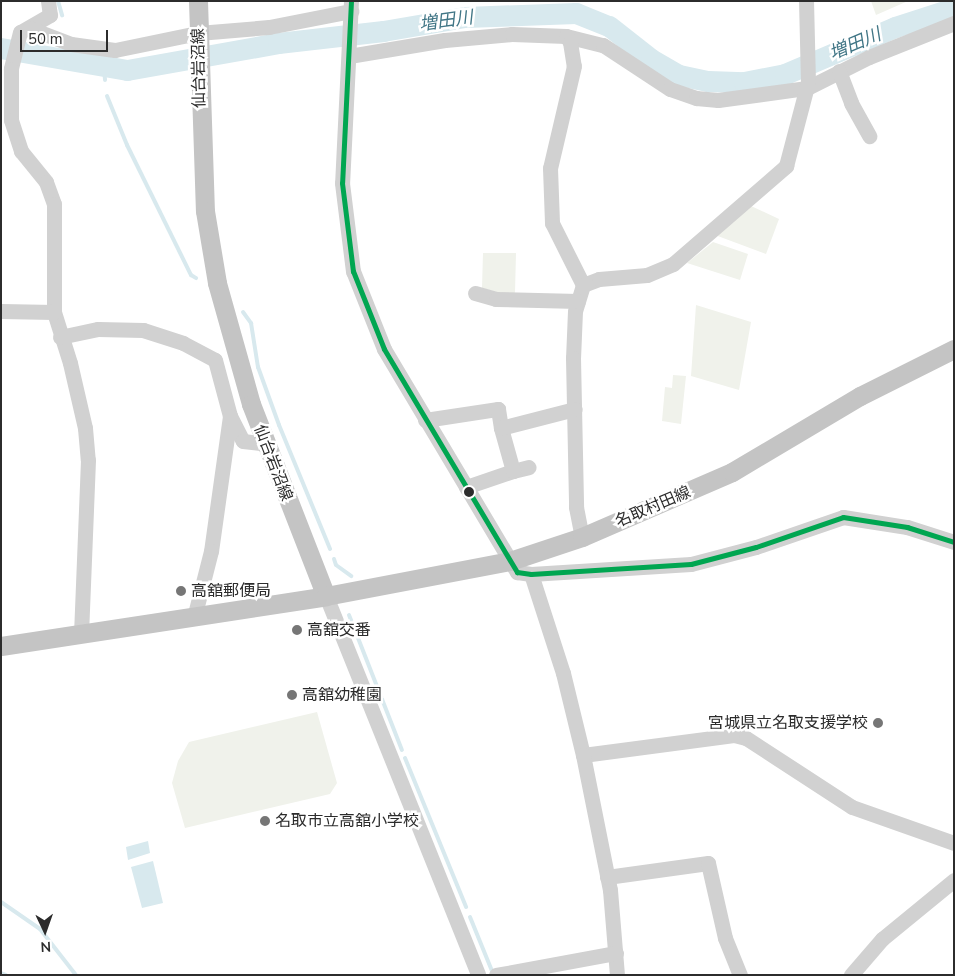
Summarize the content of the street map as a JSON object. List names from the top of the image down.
{
  "streets": {
    "main road": ["仙台岩沼線", "名取村田線"]
  },
  "crossings": [
    ["仙台岩沼線", "名取村田線"]
  ],
  "water": ["増田川"],
  "places": [
    "高舘郵便局",
    "高舘交番",
    "高舘幼稚園",
    "宮城県立名取支援学校",
    "名取市立高舘小学校"
  ],
  "scale_bar": "50 m",
  "north": "bottom"
}
